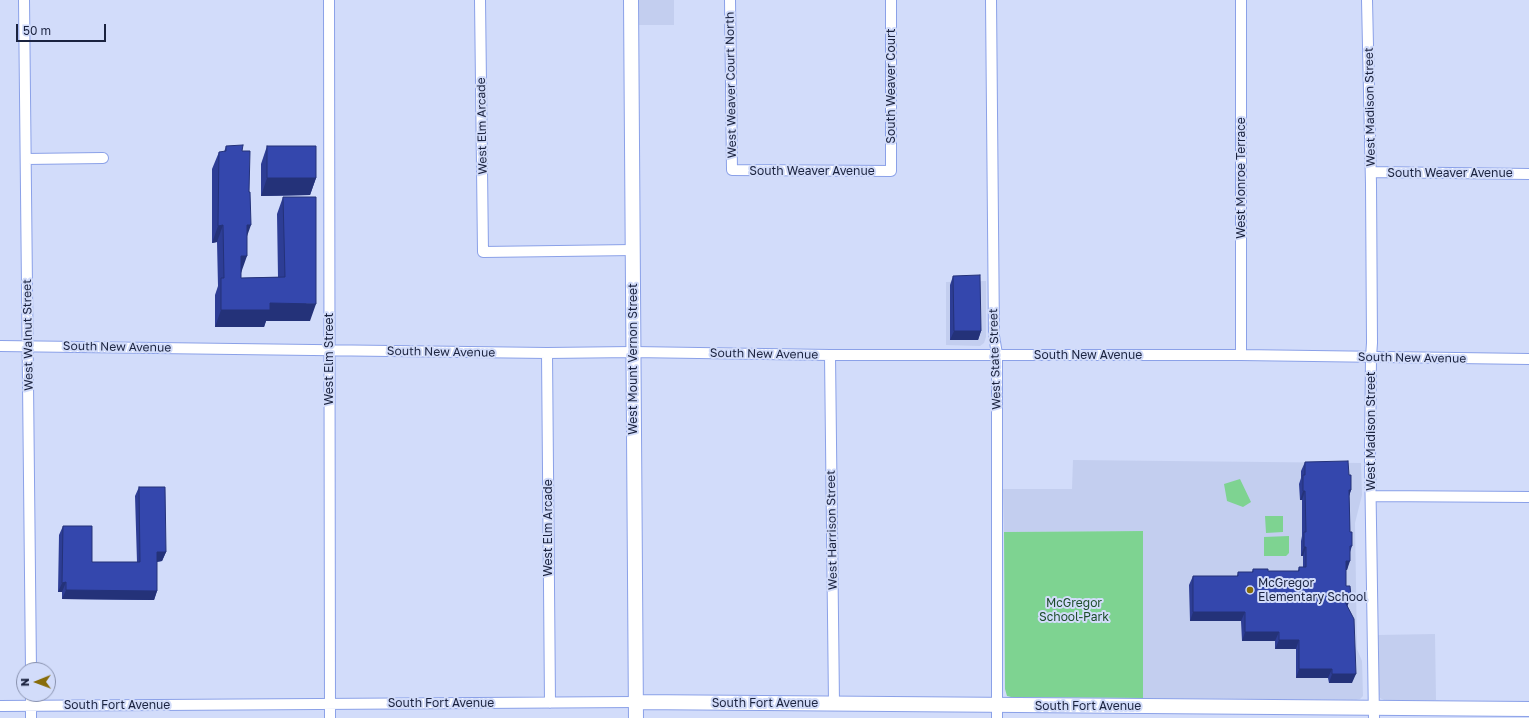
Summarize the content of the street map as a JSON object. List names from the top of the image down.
{
  "streets": {
    "street": [
      "West Weaver Court North",
      "South Weaver Court",
      "West Madison Street",
      "West Elm Arcade",
      "South Weaver Avenue",
      "West Monroe Terrace",
      "West Walnut Street",
      "South New Avenue",
      "West Elm Street",
      "West Mount Vernon Street",
      "West State Street",
      "West Harrison Street",
      "South Fort Avenue"
    ]
  },
  "crossings": [
    ["West Weaver Court North", "South Weaver Avenue"],
    ["South Weaver Court", "South Weaver Avenue"],
    ["West Madison Street", "South Weaver Avenue"],
    ["West Madison Street", "South New Avenue"],
    ["West Madison Street", "South Fort Avenue"],
    ["West Elm Arcade", "South New Avenue"],
    ["West Elm Arcade", "West Mount Vernon Street"],
    ["West Elm Arcade", "South Fort Avenue"],
    ["West Monroe Terrace", "South New Avenue"],
    ["West Walnut Street", "South New Avenue"],
    ["South New Avenue", "West Elm Street"],
    ["South New Avenue", "West Mount Vernon Street"],
    ["South New Avenue", "West State Street"],
    ["South New Avenue", "West Harrison Street"],
    ["West Elm Street", "South Fort Avenue"],
    ["West Mount Vernon Street", "South Fort Avenue"],
    ["West State Street", "South Fort Avenue"],
    ["West Harrison Street", "South Fort Avenue"]
  ],
  "parks": ["McGregor School-Park"],
  "places": ["McGregor Elementary School"],
  "scale_bar": "50 m",
  "north": "left"
}
